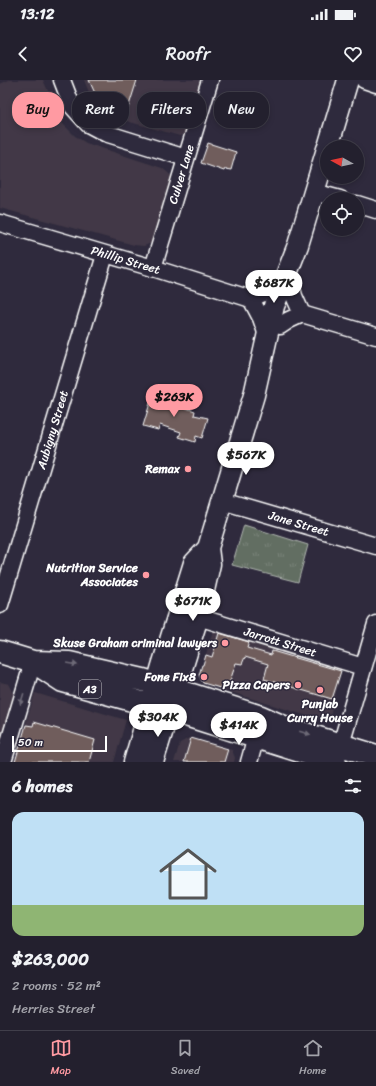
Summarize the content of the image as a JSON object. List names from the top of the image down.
{
  "streets": {
    "highway": ["A3"],
    "street": [
      "Culver Lane",
      "Phillip Street",
      "Aubigny Street",
      "Jane Street",
      "Jarrott Street"
    ]
  },
  "crossings": [
    ["Culver Lane", "Phillip Street"],
    ["Phillip Street", "Aubigny Street"]
  ],
  "places": [
    "Remax",
    "Nutrition Service Associates",
    "Skuse Graham criminal lawyers",
    "Fone Fix8",
    "Pizza Capers",
    "Punjab Curry House"
  ],
  "scale_bar": "50 m",
  "north": "left",
  "page": {
    "status": "13:12",
    "header": "Roofr",
    "chip": [
      "Buy",
      "Rent",
      "Filters",
      "New"
    ],
    "price": [
      "$687K",
      "$263K",
      "$567K",
      "$671K",
      "$304K",
      "$414K"
    ],
    "scale": "50 m",
    "heading": "6 homes",
    "list": [
      {
        "name": "$263,000",
        "note": "2 rooms · 52 m² · Herries Street"
      }
    ],
    "tabs": ["Map", "Saved", "Home"]
  }
}
